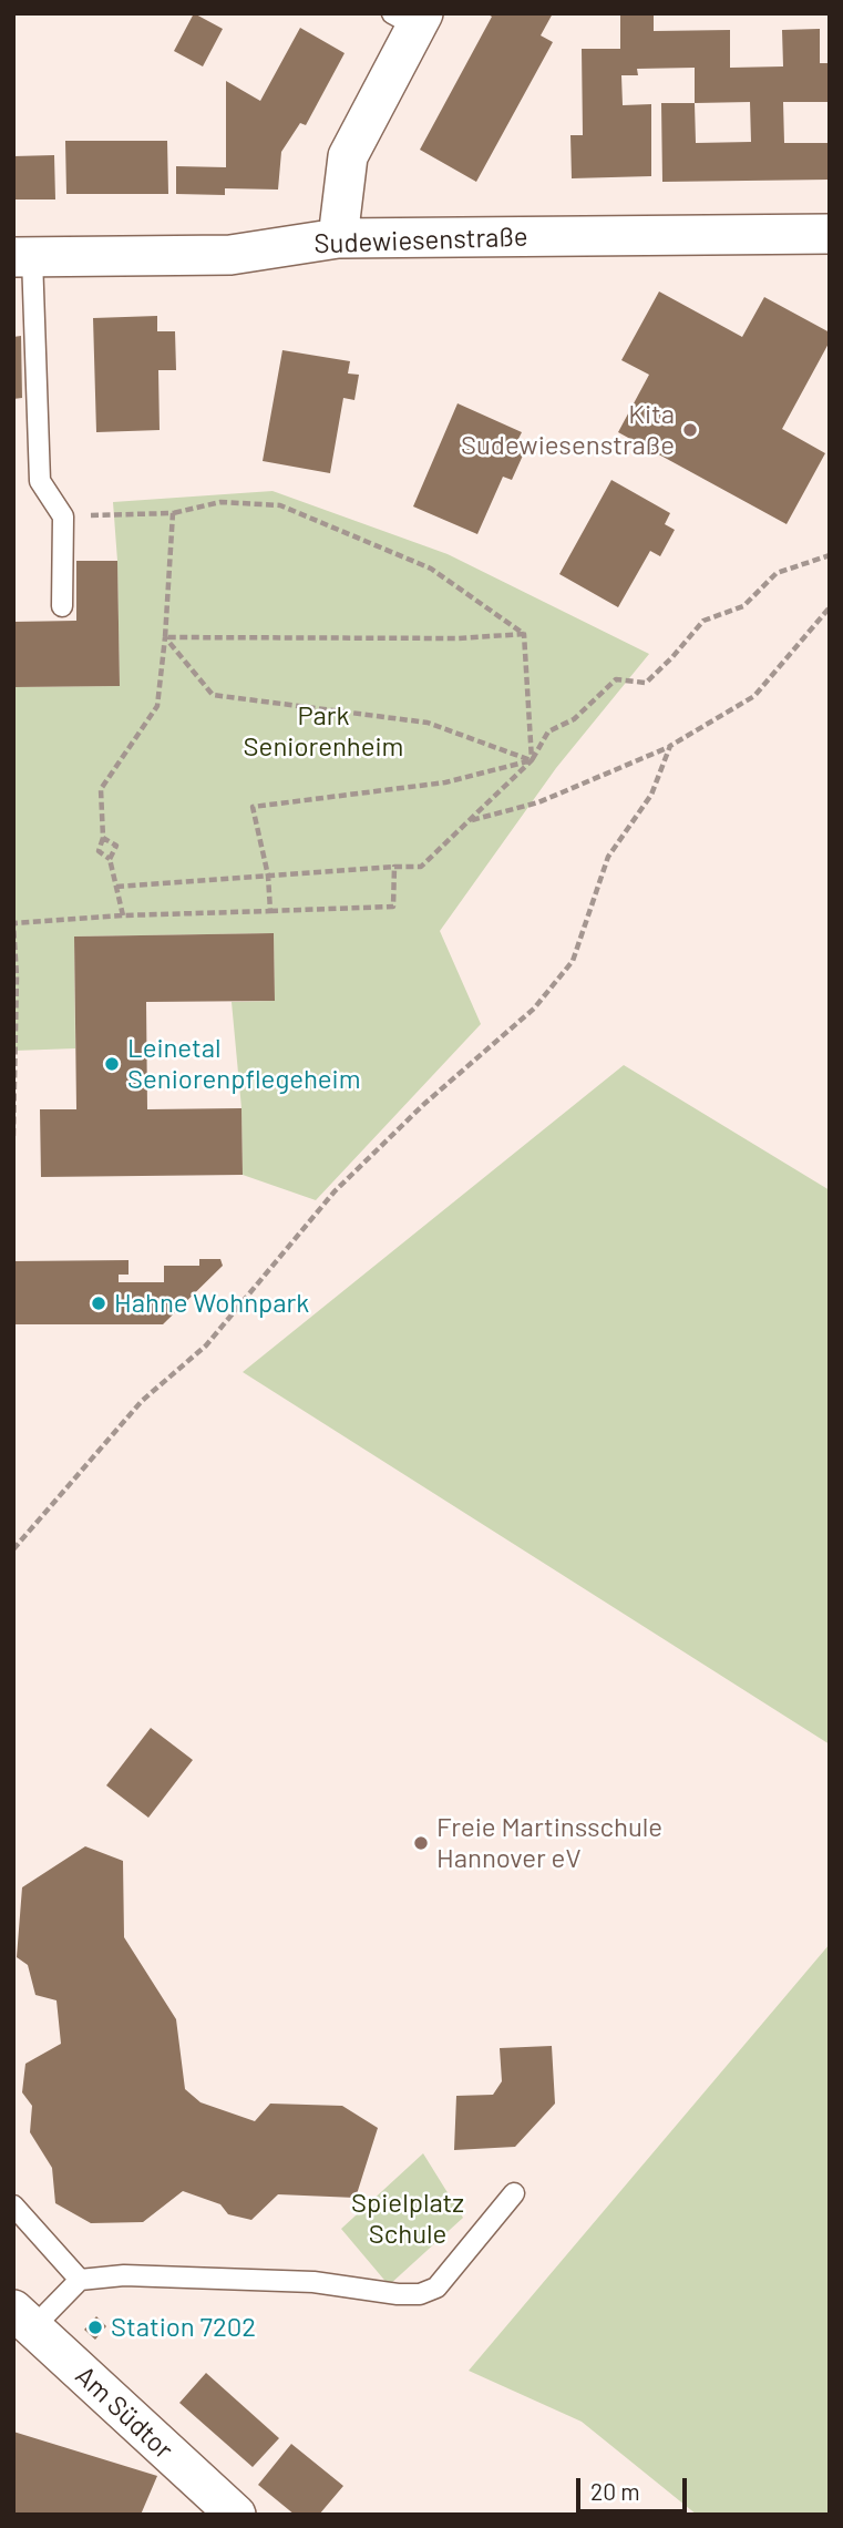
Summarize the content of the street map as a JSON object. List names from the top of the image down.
{
  "streets": {
    "street": ["Sudewiesenstraße", "Am Südtor"]
  },
  "parks": ["Park Seniorenheim", "Spielplatz Schule"],
  "places": [
    "Kita Sudewiesenstraße",
    "Leinetal Seniorenpflegeheim",
    "Hahne Wohnpark",
    "Freie Martinsschule Hannover eV",
    "Station 7202"
  ],
  "scale_bar": "20 m"
}
